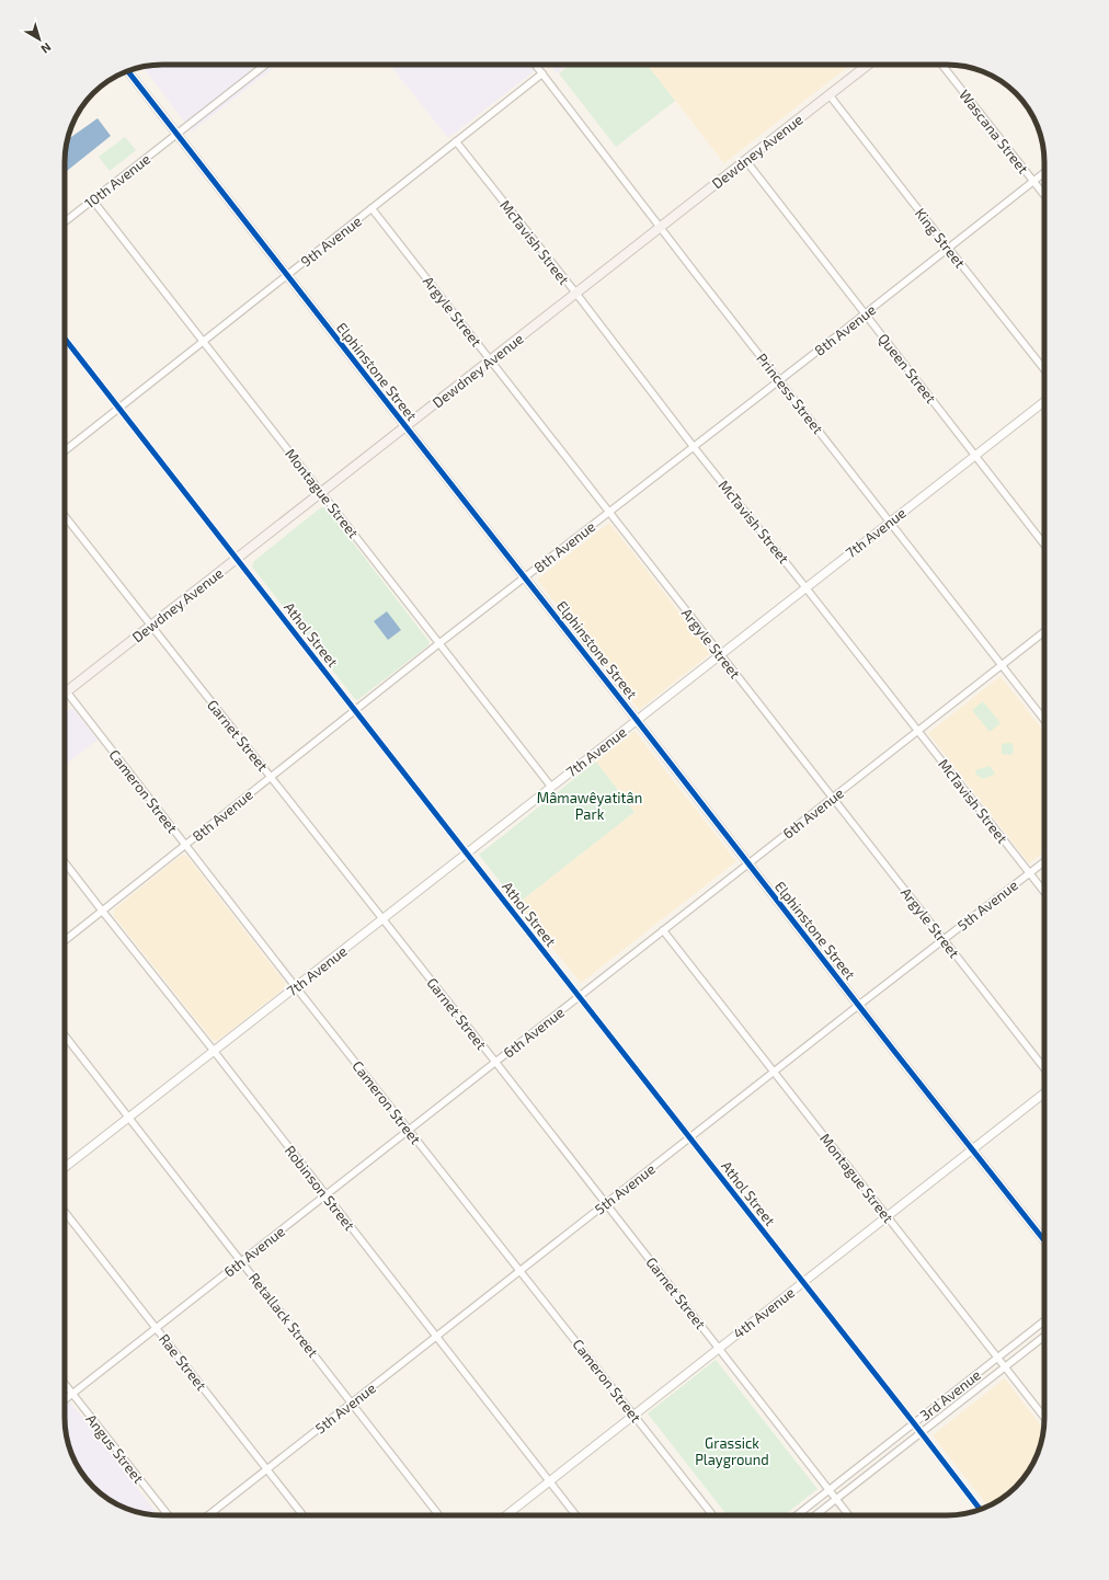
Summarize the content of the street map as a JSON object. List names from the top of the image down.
{
  "streets": {
    "main road": ["Dewdney Avenue"],
    "street": [
      "Wascana Street",
      "10th Avenue",
      "King Street",
      "9th Avenue",
      "McTavish Street",
      "Argyle Street",
      "8th Avenue",
      "Queen Street",
      "Elphinstone Street",
      "Princess Street",
      "Montague Street",
      "7th Avenue",
      "Athol Street",
      "Garnet Street",
      "Cameron Street",
      "6th Avenue",
      "5th Avenue",
      "Robinson Street",
      "4th Avenue",
      "Retallack Street",
      "Rae Street",
      "3rd Avenue",
      "Angus Street"
    ]
  },
  "crossings": [
    ["Wascana Street", "8th Avenue"],
    ["Dewdney Avenue", "King Street"],
    ["Dewdney Avenue", "McTavish Street"],
    ["Dewdney Avenue", "Argyle Street"],
    ["Dewdney Avenue", "Queen Street"],
    ["Dewdney Avenue", "Elphinstone Street"],
    ["Dewdney Avenue", "Princess Street"],
    ["Dewdney Avenue", "Montague Street"],
    ["Dewdney Avenue", "Athol Street"],
    ["Dewdney Avenue", "Garnet Street"],
    ["Dewdney Avenue", "Cameron Street"],
    ["10th Avenue", "Elphinstone Street"],
    ["10th Avenue", "Montague Street"],
    ["King Street", "8th Avenue"],
    ["9th Avenue", "McTavish Street"],
    ["9th Avenue", "Argyle Street"],
    ["9th Avenue", "Elphinstone Street"],
    ["9th Avenue", "Princess Street"],
    ["9th Avenue", "Montague Street"],
    ["9th Avenue", "Athol Street"],
    ["McTavish Street", "8th Avenue"],
    ["McTavish Street", "7th Avenue"],
    ["McTavish Street", "6th Avenue"],
    ["McTavish Street", "5th Avenue"],
    ["Argyle Street", "8th Avenue"],
    ["Argyle Street", "7th Avenue"],
    ["Argyle Street", "6th Avenue"],
    ["Argyle Street", "5th Avenue"],
    ["8th Avenue", "Queen Street"],
    ["8th Avenue", "Elphinstone Street"],
    ["8th Avenue", "Princess Street"],
    ["8th Avenue", "Montague Street"],
    ["8th Avenue", "Athol Street"],
    ["8th Avenue", "Garnet Street"],
    ["8th Avenue", "Cameron Street"],
    ["8th Avenue", "Robinson Street"],
    ["Queen Street", "7th Avenue"],
    ["Elphinstone Street", "7th Avenue"],
    ["Elphinstone Street", "6th Avenue"],
    ["Elphinstone Street", "5th Avenue"],
    ["Elphinstone Street", "4th Avenue"],
    ["Princess Street", "7th Avenue"],
    ["Princess Street", "6th Avenue"],
    ["Montague Street", "7th Avenue"],
    ["Montague Street", "6th Avenue"],
    ["Montague Street", "5th Avenue"],
    ["Montague Street", "4th Avenue"],
    ["Montague Street", "3rd Avenue"],
    ["7th Avenue", "Athol Street"],
    ["7th Avenue", "Garnet Street"],
    ["7th Avenue", "Cameron Street"],
    ["7th Avenue", "Robinson Street"],
    ["7th Avenue", "Retallack Street"],
    ["Athol Street", "6th Avenue"],
    ["Athol Street", "5th Avenue"],
    ["Athol Street", "4th Avenue"],
    ["Athol Street", "3rd Avenue"],
    ["Garnet Street", "6th Avenue"],
    ["Garnet Street", "5th Avenue"],
    ["Garnet Street", "4th Avenue"],
    ["Garnet Street", "3rd Avenue"],
    ["Cameron Street", "6th Avenue"],
    ["Cameron Street", "5th Avenue"],
    ["Cameron Street", "4th Avenue"],
    ["6th Avenue", "Robinson Street"],
    ["6th Avenue", "Retallack Street"],
    ["6th Avenue", "Rae Street"],
    ["6th Avenue", "Angus Street"],
    ["5th Avenue", "Robinson Street"],
    ["5th Avenue", "Retallack Street"],
    ["5th Avenue", "Rae Street"],
    ["Robinson Street", "4th Avenue"]
  ],
  "parks": ["Mâmawêyatitân Park", "Grassick Playground"],
  "north": "bottom right"
}
